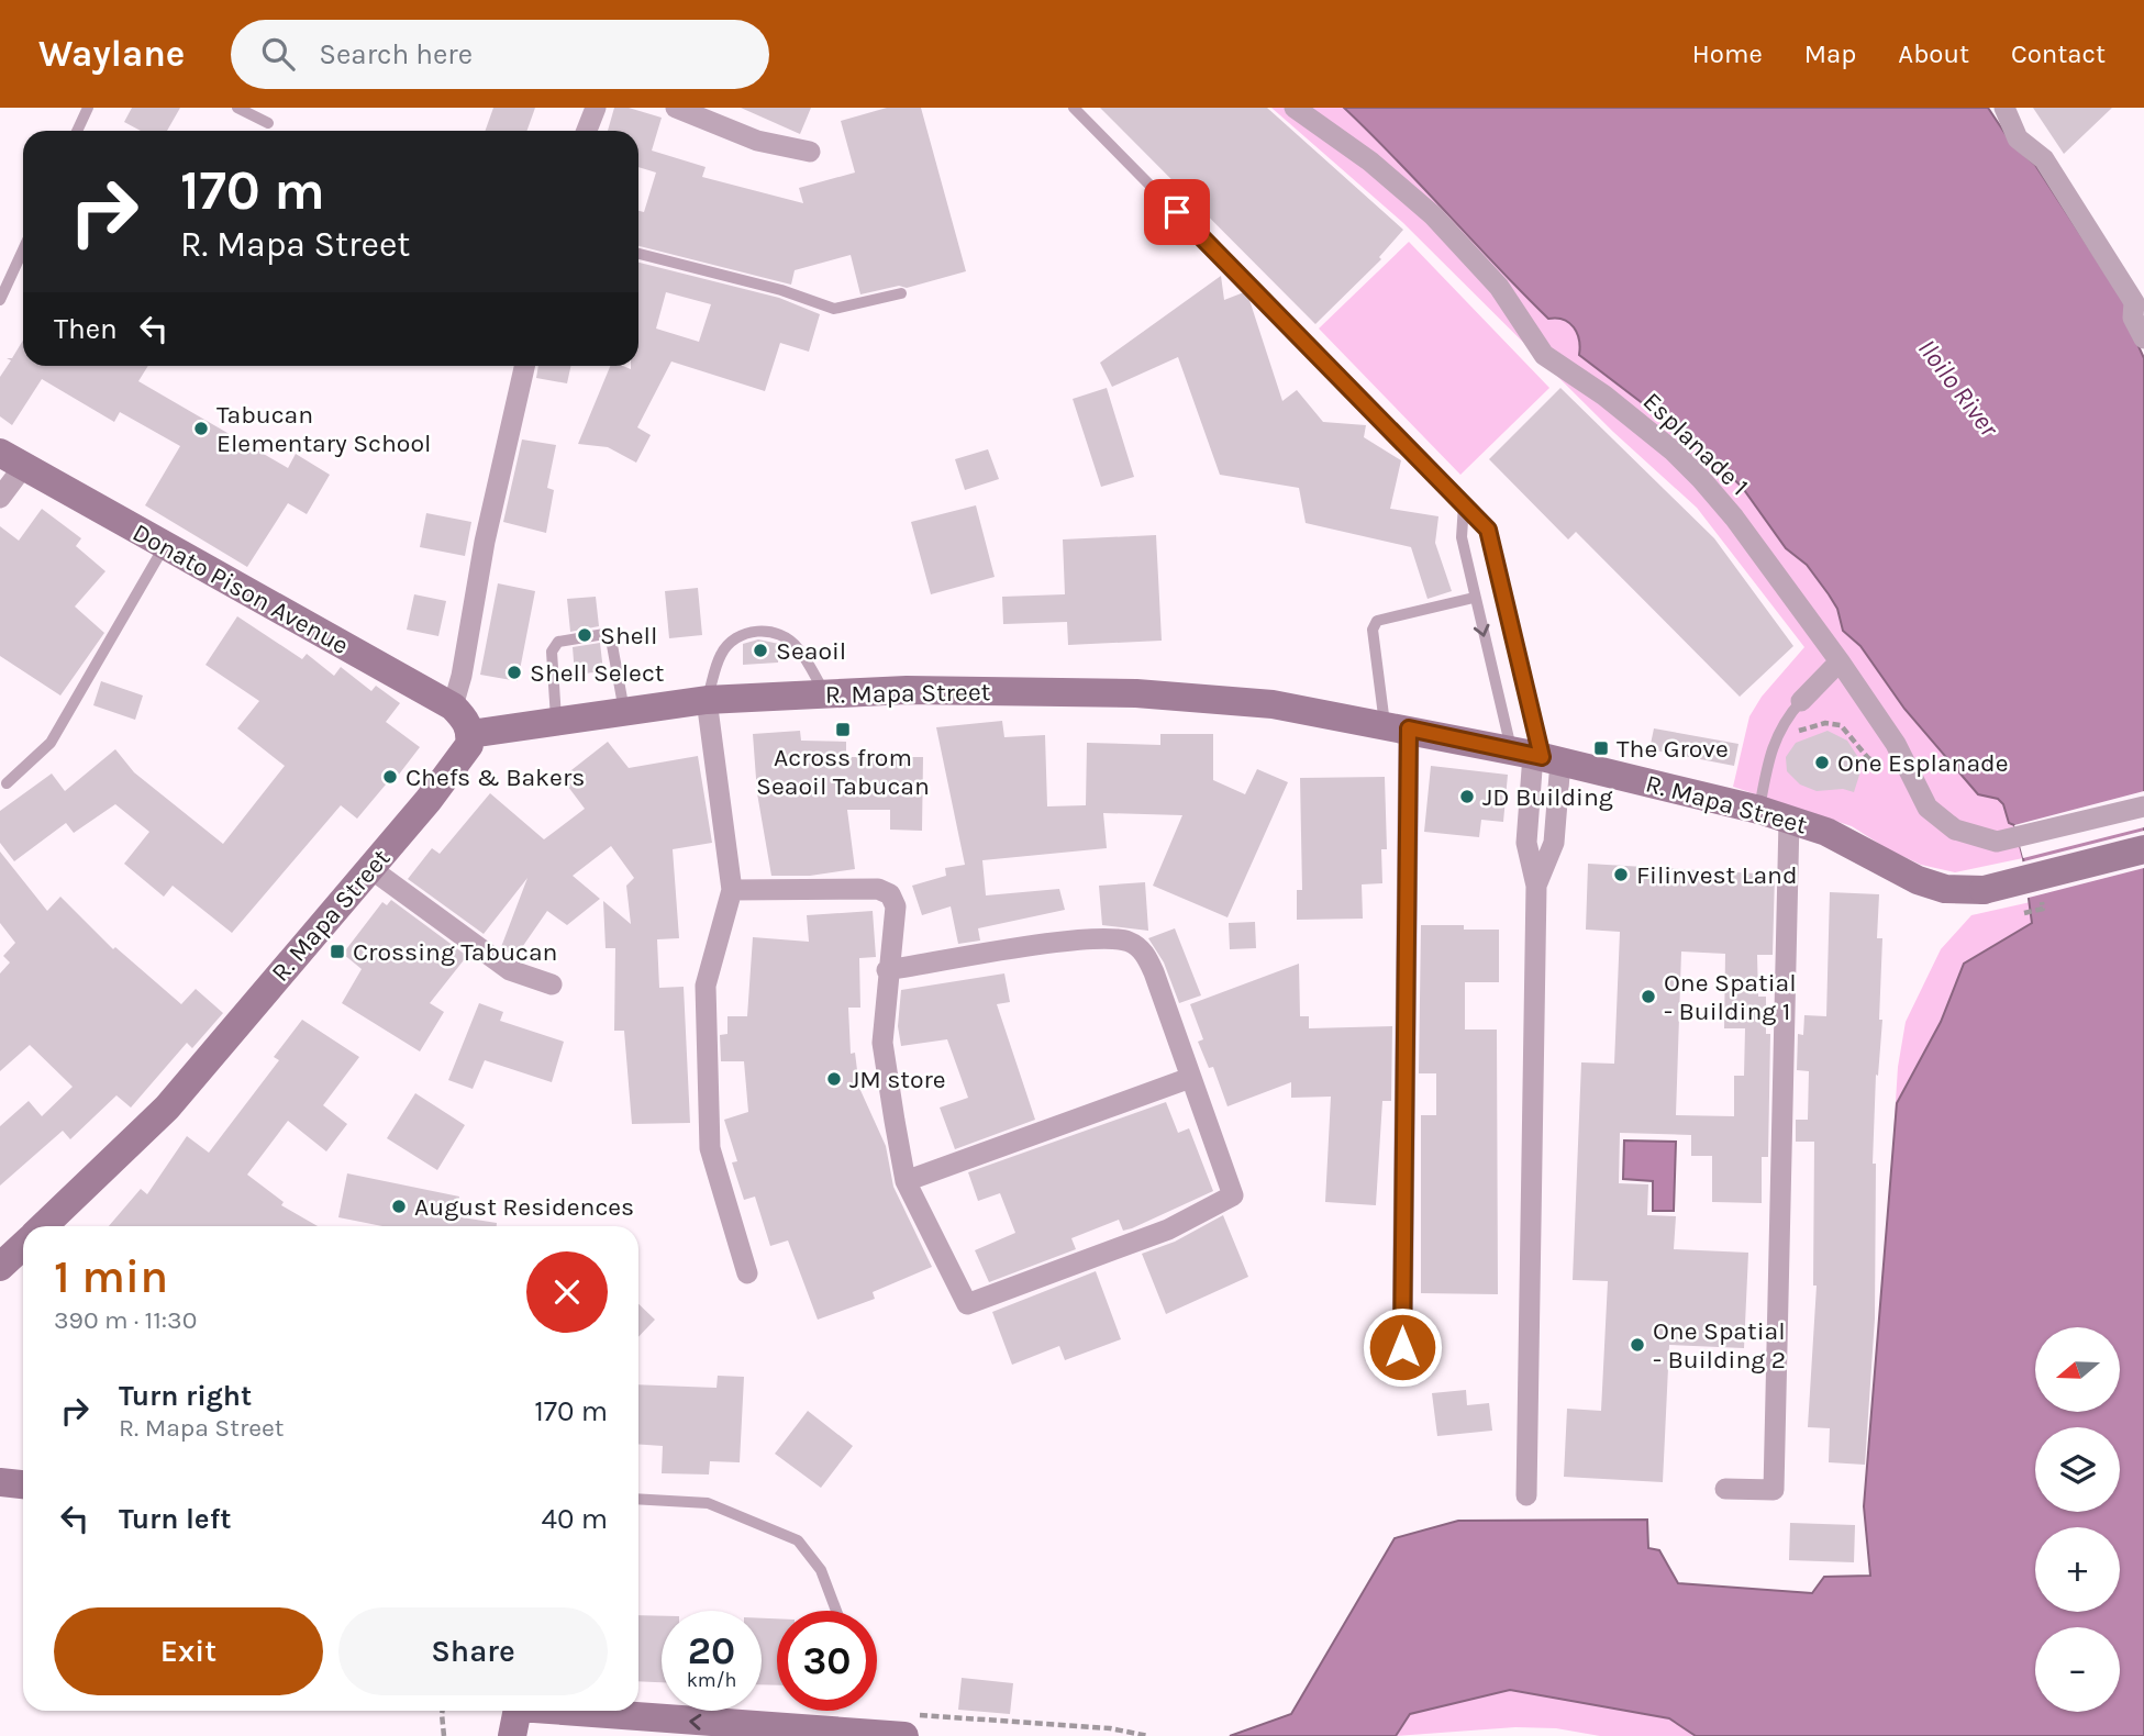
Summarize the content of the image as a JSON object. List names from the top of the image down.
{
  "streets": {
    "main road": ["Donato Pison Avenue", "R. Mapa Street"],
    "street": ["Esplanade 1"]
  },
  "crossings": [
    ["Donato Pison Avenue", "R. Mapa Street"]
  ],
  "water": ["Iloilo River"],
  "places": {
    "other": [
      "Tabucan Elementary School",
      "Shell",
      "Seaoil",
      "Shell Select",
      "One Esplanade",
      "Chefs & Bakers",
      "JD Building",
      "Filinvest Land",
      "One Spatial - Building 1",
      "JM store",
      "August Residences",
      "One Spatial - Building 2"
    ],
    "transit": ["Across from Seaoil Tabucan", "The Grove", "Crossing Tabucan"]
  },
  "north": "left",
  "page": {
    "header": "Waylane",
    "search": "Search here",
    "nav": [
      "Home",
      "Map",
      "About",
      "Contact"
    ],
    "turn": ["170 m", "R. Mapa Street"],
    "then": "Then",
    "heading": ["1 min", "390 m · 11:30"],
    "map_buttons": ["+", "−"],
    "list": [
      {
        "name": "Turn right",
        "note": "R. Mapa Street",
        "value": "170 m"
      },
      {
        "name": "Turn left",
        "value": "40 m"
      }
    ],
    "buttons": ["Exit", "Share"],
    "speed": "20 km/h",
    "limit": "30"
  }
}
